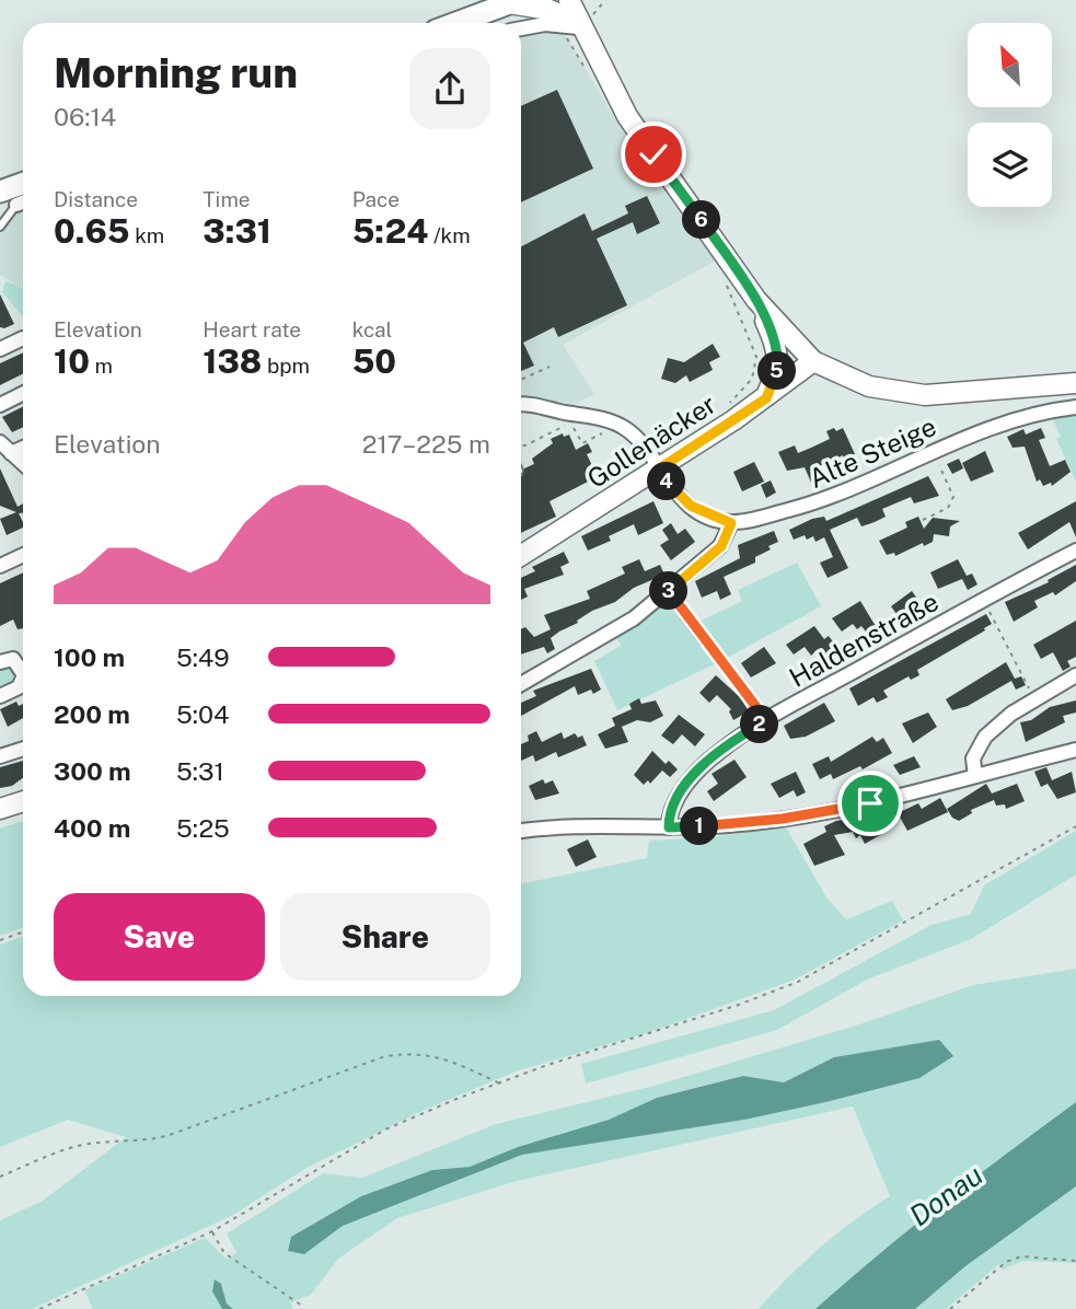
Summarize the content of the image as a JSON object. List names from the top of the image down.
{
  "streets": {
    "main road": ["Gollenäcker"],
    "street": ["Alte Steige", "Haldenstraße"]
  },
  "water": ["Donau"],
  "north": "top left",
  "page": {
    "heading": ["Morning run", "06:14"],
    "stats": [
      ["Distance", "0.65 km"],
      ["Time", "3:31"],
      ["Pace", "5:24 /km"],
      ["Elevation", "10 m"],
      ["Heart rate", "138 bpm"],
      ["kcal", "50"]
    ],
    "pins": [
      "6",
      "5",
      "4",
      "3",
      "2",
      "1"
    ],
    "chart": ["Elevation", "217–225 m"],
    "list": [
      {
        "name": "100 m",
        "note": "5:49"
      },
      {
        "name": "200 m",
        "note": "5:04"
      },
      {
        "name": "300 m",
        "note": "5:31"
      },
      {
        "name": "400 m",
        "note": "5:25"
      }
    ],
    "buttons": ["Save", "Share"]
  }
}
